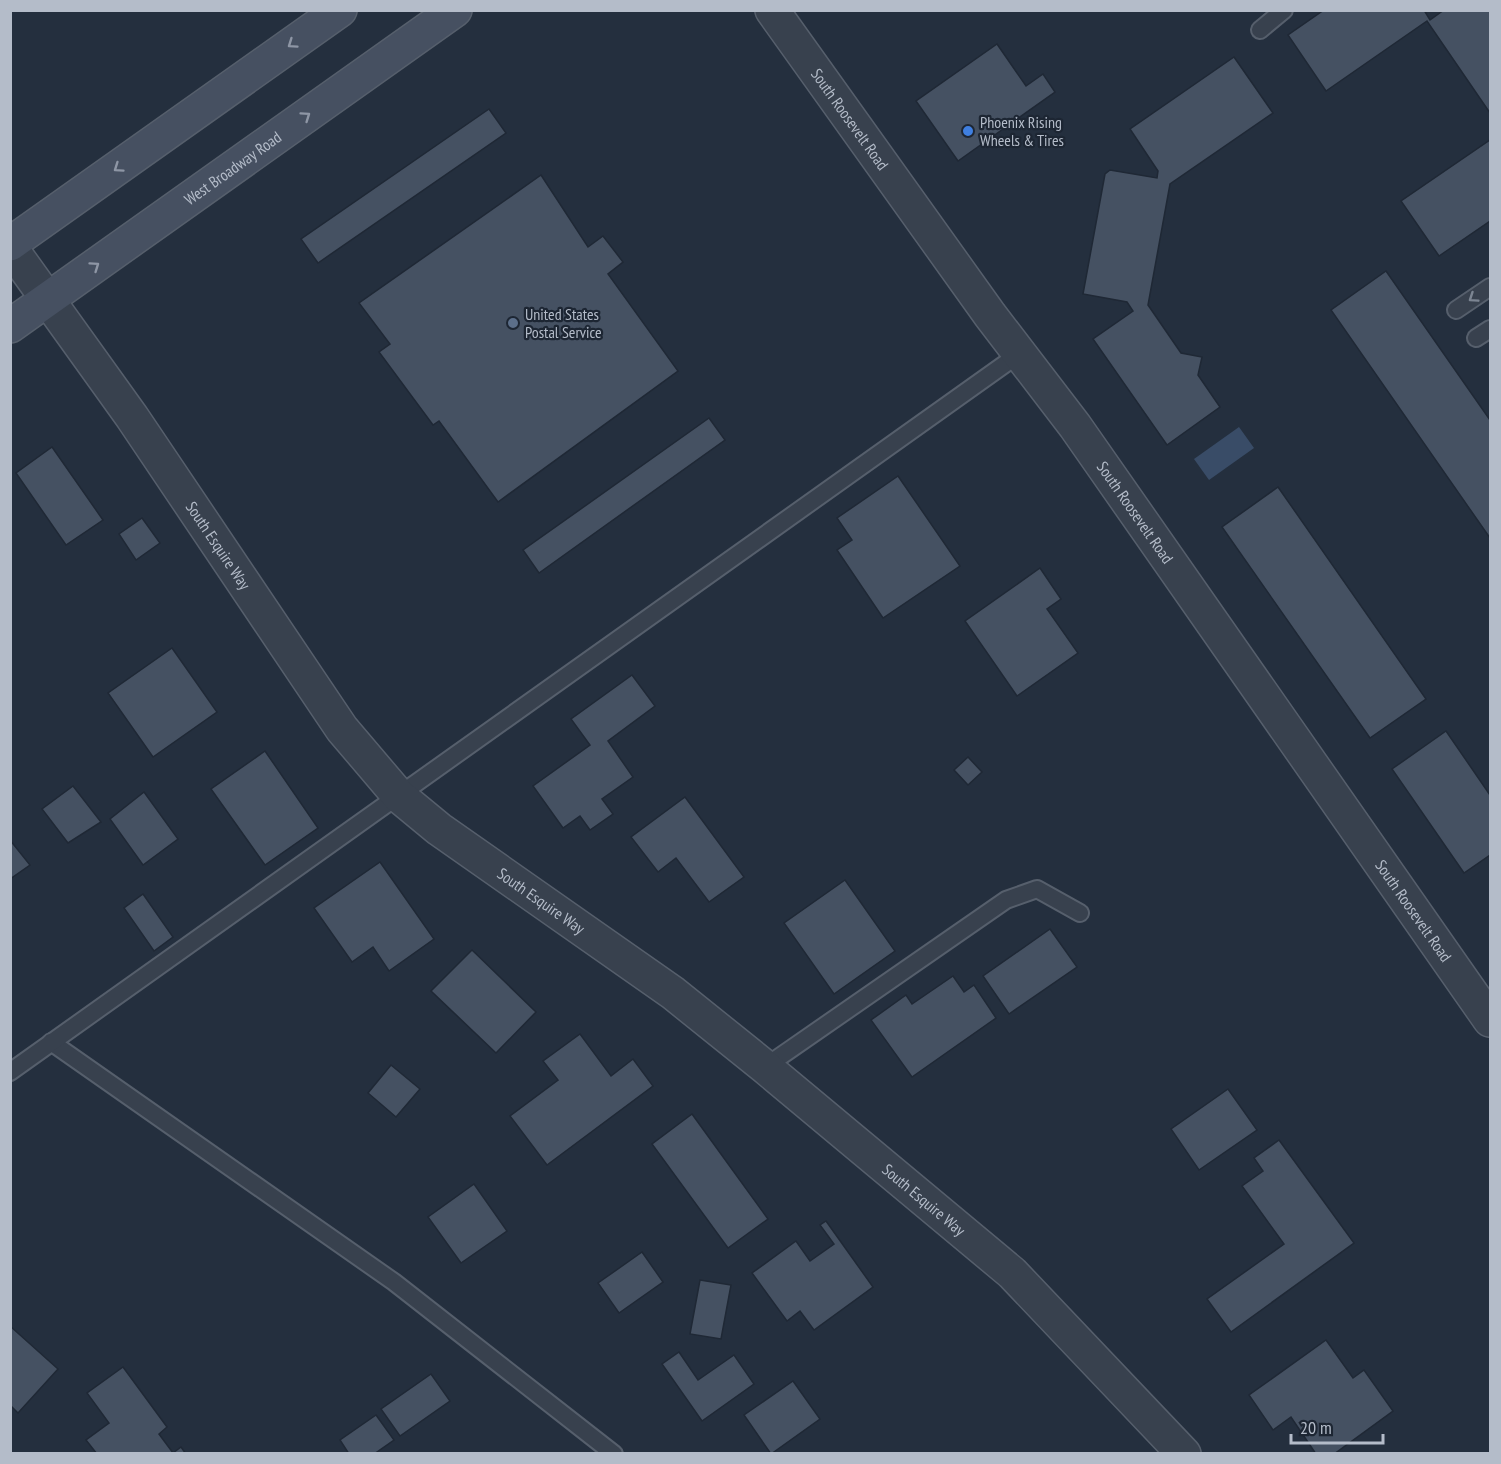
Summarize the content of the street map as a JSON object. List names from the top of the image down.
{
  "streets": {
    "main road": ["West Broadway Road"],
    "street": ["South Roosevelt Road", "South Esquire Way"]
  },
  "crossings": [
    ["West Broadway Road", "South Esquire Way"]
  ],
  "places": ["Phoenix Rising Wheels & Tires", "United States Postal Service"],
  "scale_bar": "20 m"
}
